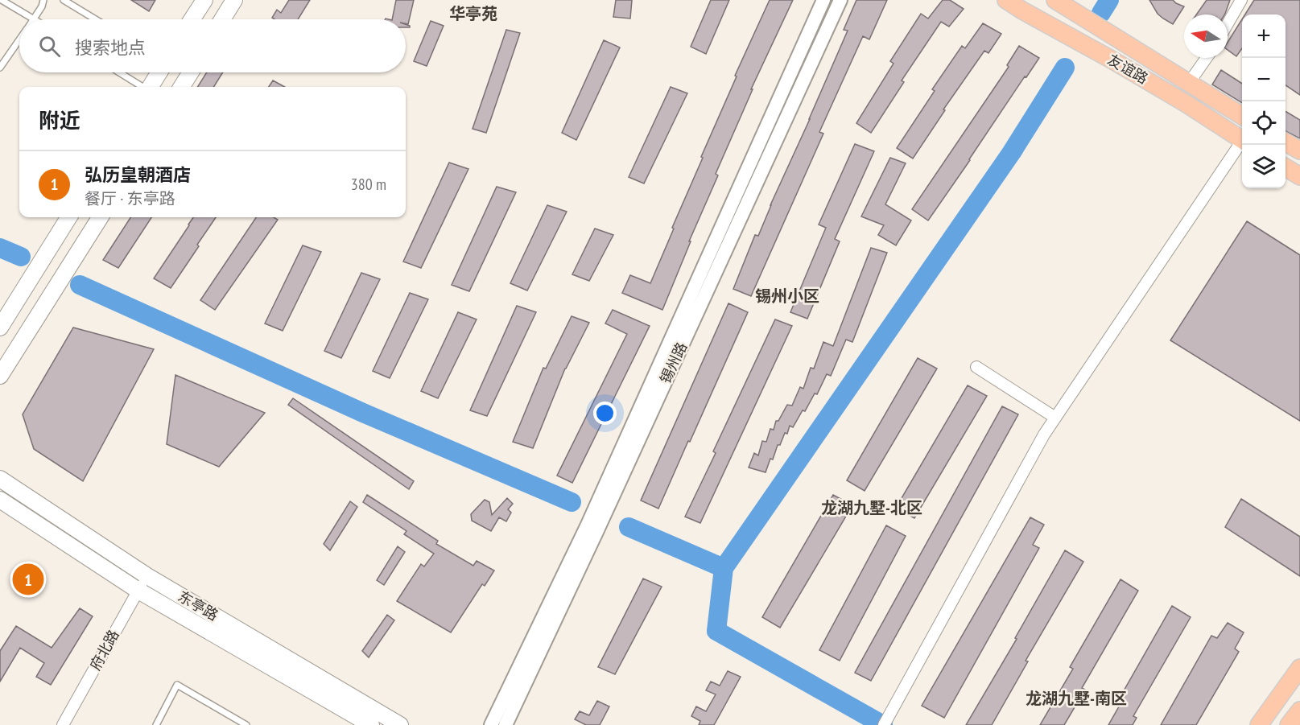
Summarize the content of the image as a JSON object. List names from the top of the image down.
{
  "streets": {
    "main road": ["友谊路", "东亭路"],
    "street": ["锡州路", "府北路"]
  },
  "crossings": [
    ["东亭路", "府北路"]
  ],
  "districts": [
    "华亭苑",
    "锡州小区",
    "龙湖九墅-北区",
    "龙湖九墅-南区"
  ],
  "north": "left",
  "page": {
    "map_buttons": ["+", "−"],
    "search": "搜索地点",
    "heading": "附近",
    "list": [
      {
        "mark": "1",
        "name": "弘历皇朝酒店",
        "note": "餐厅 · 东亭路",
        "value": "380 m"
      }
    ],
    "pins": "1"
  }
}
